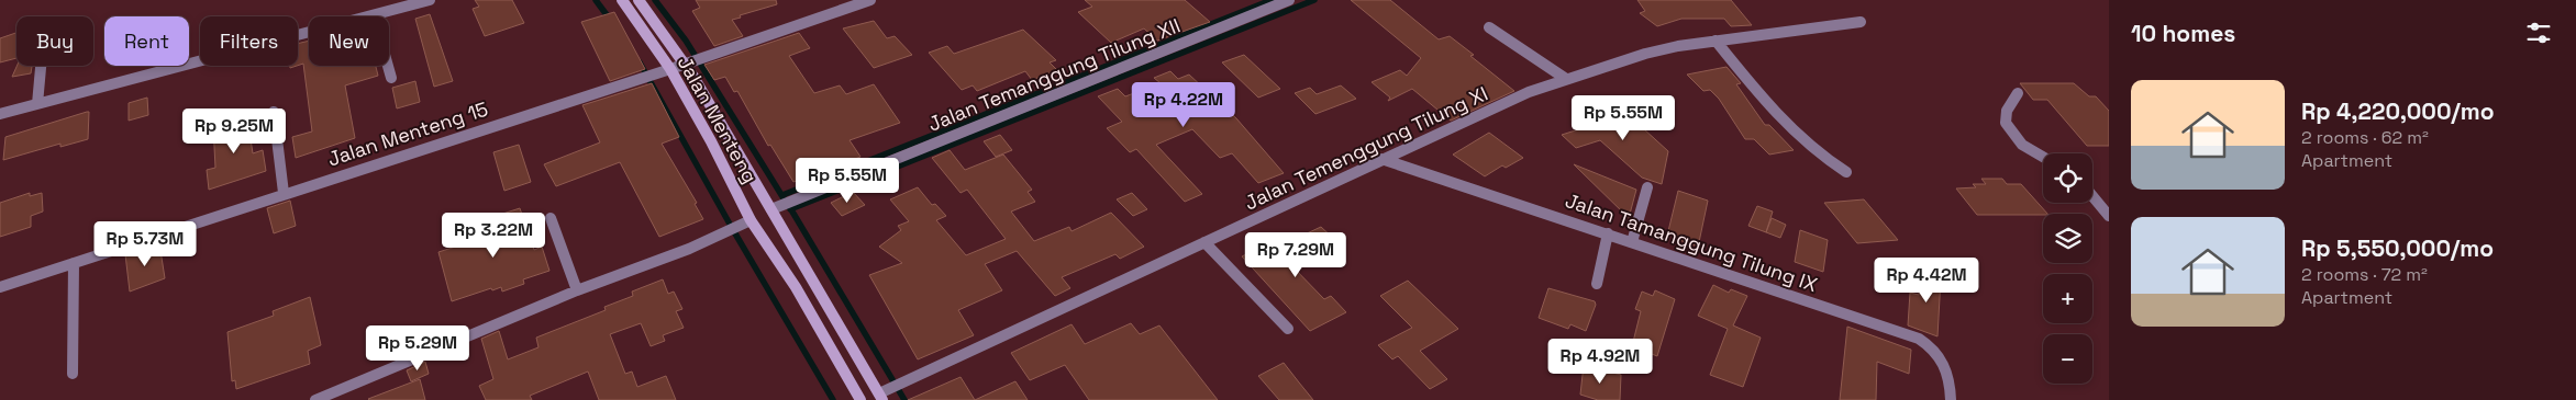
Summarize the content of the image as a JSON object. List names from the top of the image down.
{
  "streets": {
    "street": [
      "Jalan Temanggung Tilung XII",
      "Jalan Menteng",
      "Jalan Menteng 15",
      "Jalan Temenggung Tilung XI",
      "Jalan Tamanggung Tilung IX"
    ]
  },
  "crossings": [
    ["Jalan Menteng", "Jalan Menteng 15"],
    ["Jalan Temenggung Tilung XI", "Jalan Tamanggung Tilung IX"]
  ],
  "page": {
    "heading": "10 homes",
    "chip": [
      "Buy",
      "Rent",
      "Filters",
      "New"
    ],
    "list": [
      {
        "name": "Rp 4,220,000/mo",
        "note": "2 rooms · 62 m² · Apartment"
      },
      {
        "name": "Rp 5,550,000/mo",
        "note": "2 rooms · 72 m² · Apartment"
      }
    ],
    "price": [
      "Rp 4.22M",
      "Rp 5.55M",
      "Rp 9.25M",
      "Rp 5.55M",
      "Rp 3.22M",
      "Rp 5.73M",
      "Rp 7.29M",
      "Rp 4.42M",
      "Rp 5.29M",
      "Rp 4.92M"
    ],
    "map_buttons": ["+", "−"]
  }
}
